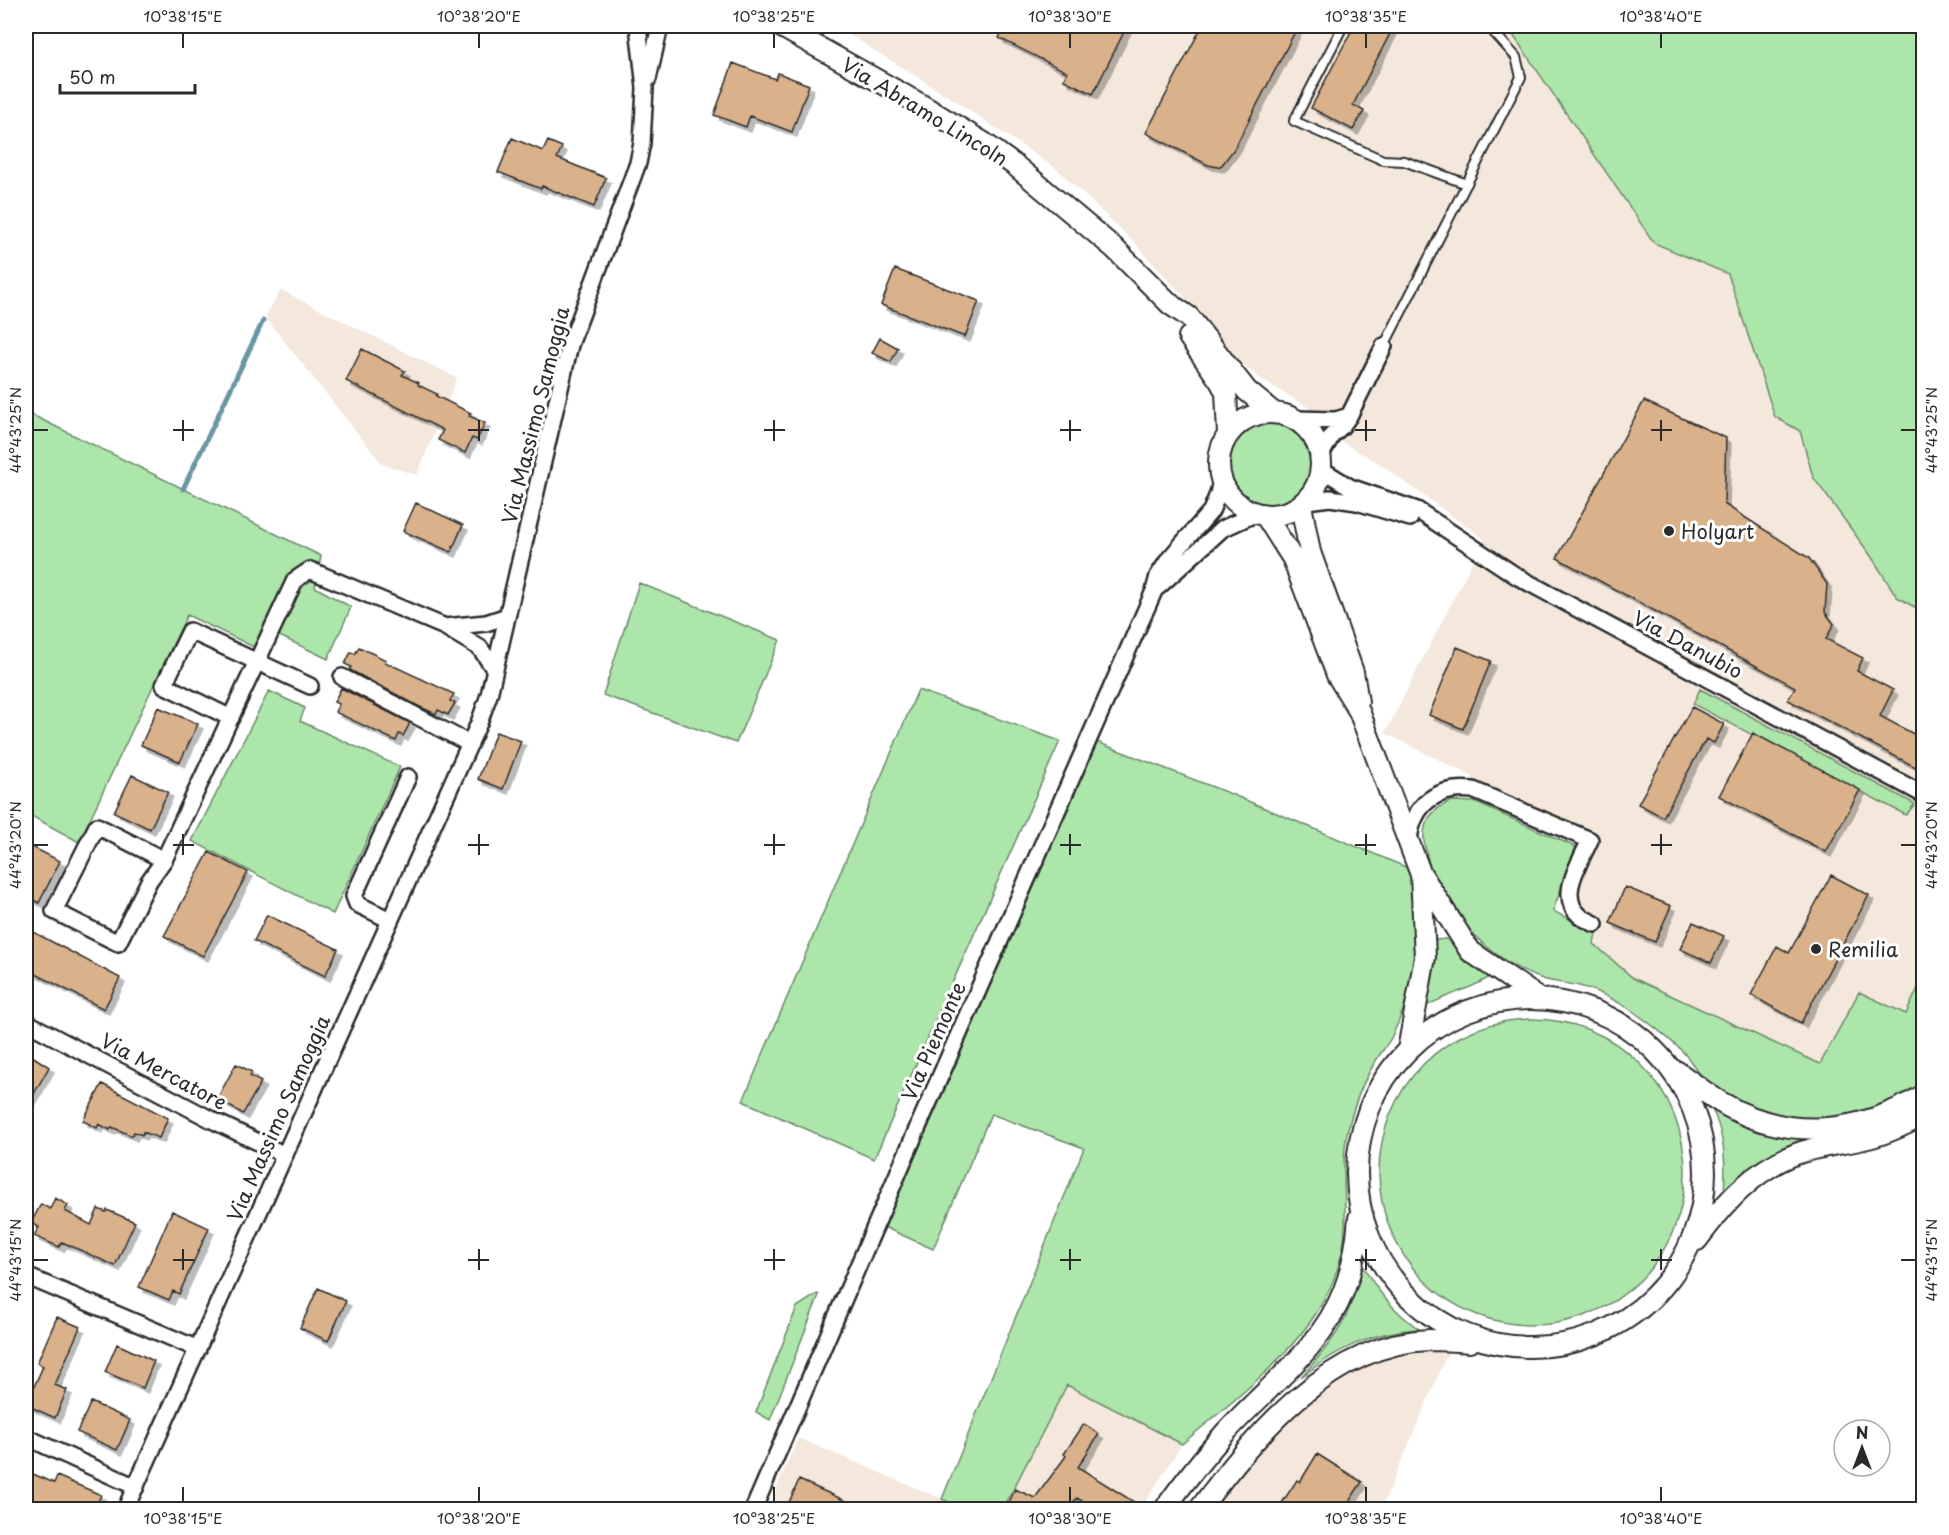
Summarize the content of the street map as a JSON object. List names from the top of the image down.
{
  "streets": {
    "street": [
      "Via Abramo Lincoln",
      "Via Massimo Samoggia",
      "Via Danubio",
      "Via Piemonte",
      "Via Mercatore"
    ]
  },
  "crossings": [
    ["Via Abramo Lincoln", "Via Danubio"],
    ["Via Abramo Lincoln", "Via Piemonte"],
    ["Via Massimo Samoggia", "Via Mercatore"],
    ["Via Danubio", "Via Piemonte"]
  ],
  "places": ["Holyart", "Remilia"],
  "scale_bar": "50 m",
  "north": "top",
  "coordinates": [
    "10°38'15\"E",
    "10°38'20\"E",
    "10°38'25\"E",
    "10°38'30\"E",
    "10°38'35\"E",
    "10°38'40\"E",
    "44°43'25\"N",
    "44°43'20\"N",
    "44°43'15\"N"
  ]
}
